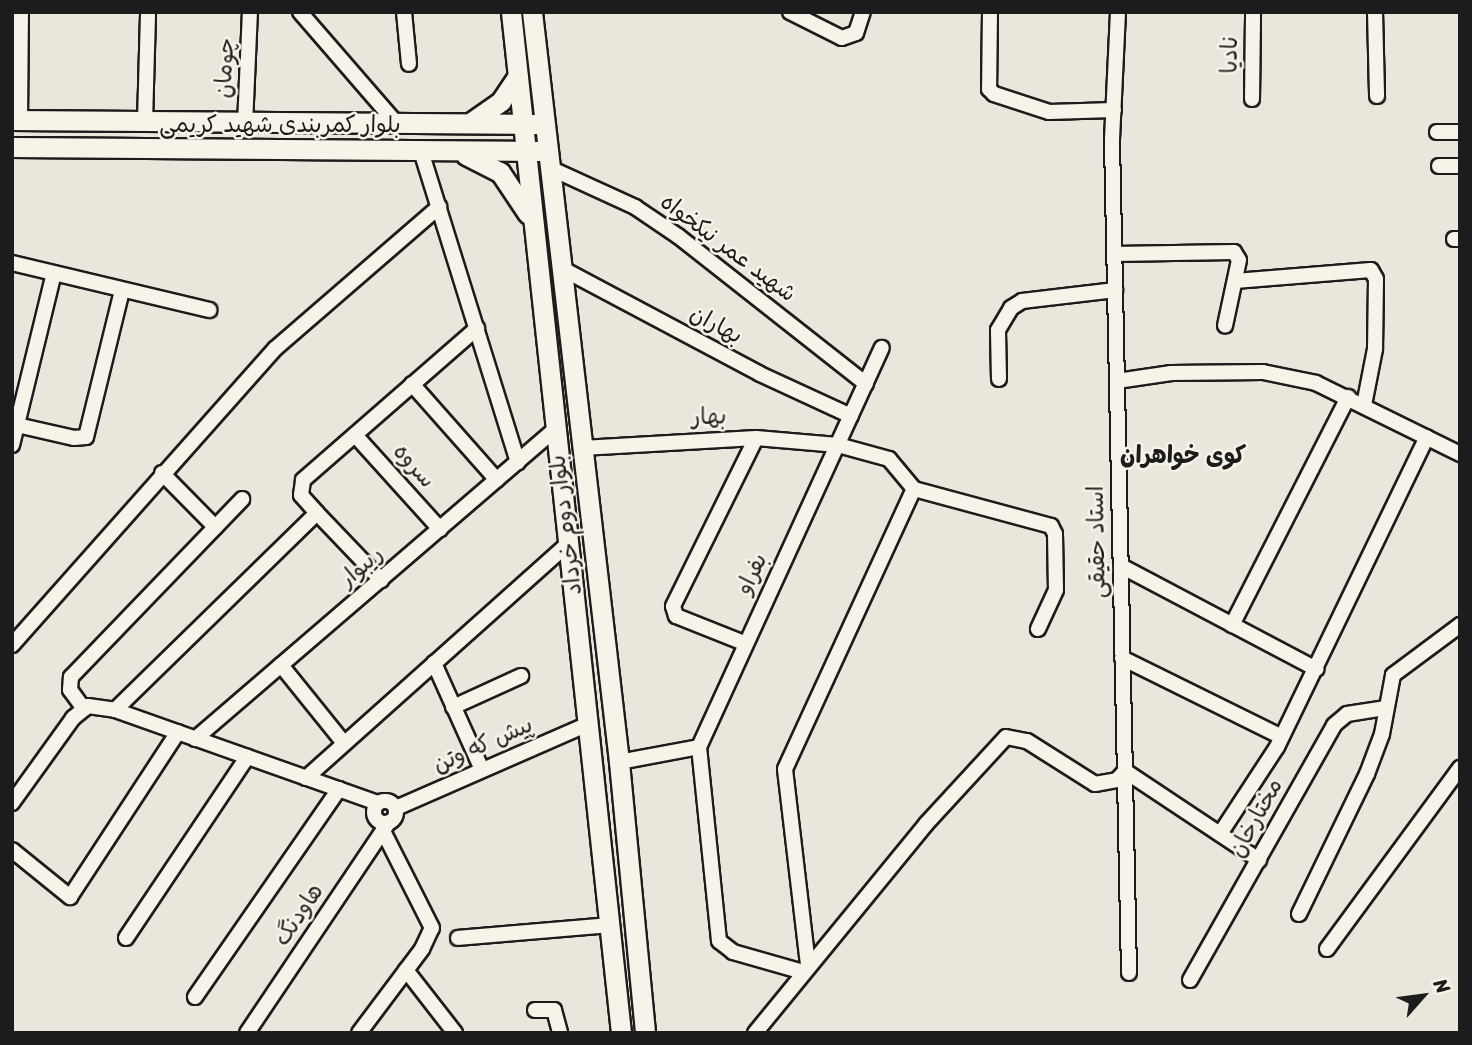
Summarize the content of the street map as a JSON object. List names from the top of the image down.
{
  "streets": {
    "street": [
      "نادیا",
      "چومان",
      "بلوار کمربندی شهید کریمی",
      "شهید عمر نیکخواه",
      "بهاران",
      "بهار",
      "سروه",
      "بلوار دوم خرداد",
      "استاد حقیقی",
      "ریبوار",
      "بفراو",
      "پیش که وتن",
      "مختارخان",
      "هاودنگ"
    ]
  },
  "crossings": [
    ["چومان", "بلوار کمربندی شهید کریمی"],
    ["بلوار کمربندی شهید کریمی", "شهید عمر نیکخواه"],
    ["بلوار کمربندی شهید کریمی", "بلوار دوم خرداد"],
    ["شهید عمر نیکخواه", "بلوار دوم خرداد"],
    ["شهید عمر نیکخواه", "بفراو"],
    ["بهاران", "بلوار دوم خرداد"],
    ["بهاران", "بفراو"],
    ["بهار", "بلوار دوم خرداد"],
    ["بهار", "بفراو"],
    ["سروه", "ریبوار"],
    ["بلوار دوم خرداد", "ریبوار"],
    ["بلوار دوم خرداد", "پیش که وتن"],
    ["پیش که وتن", "هاودنگ"]
  ],
  "districts": ["کوی خواهران"],
  "north": "top right"
}
